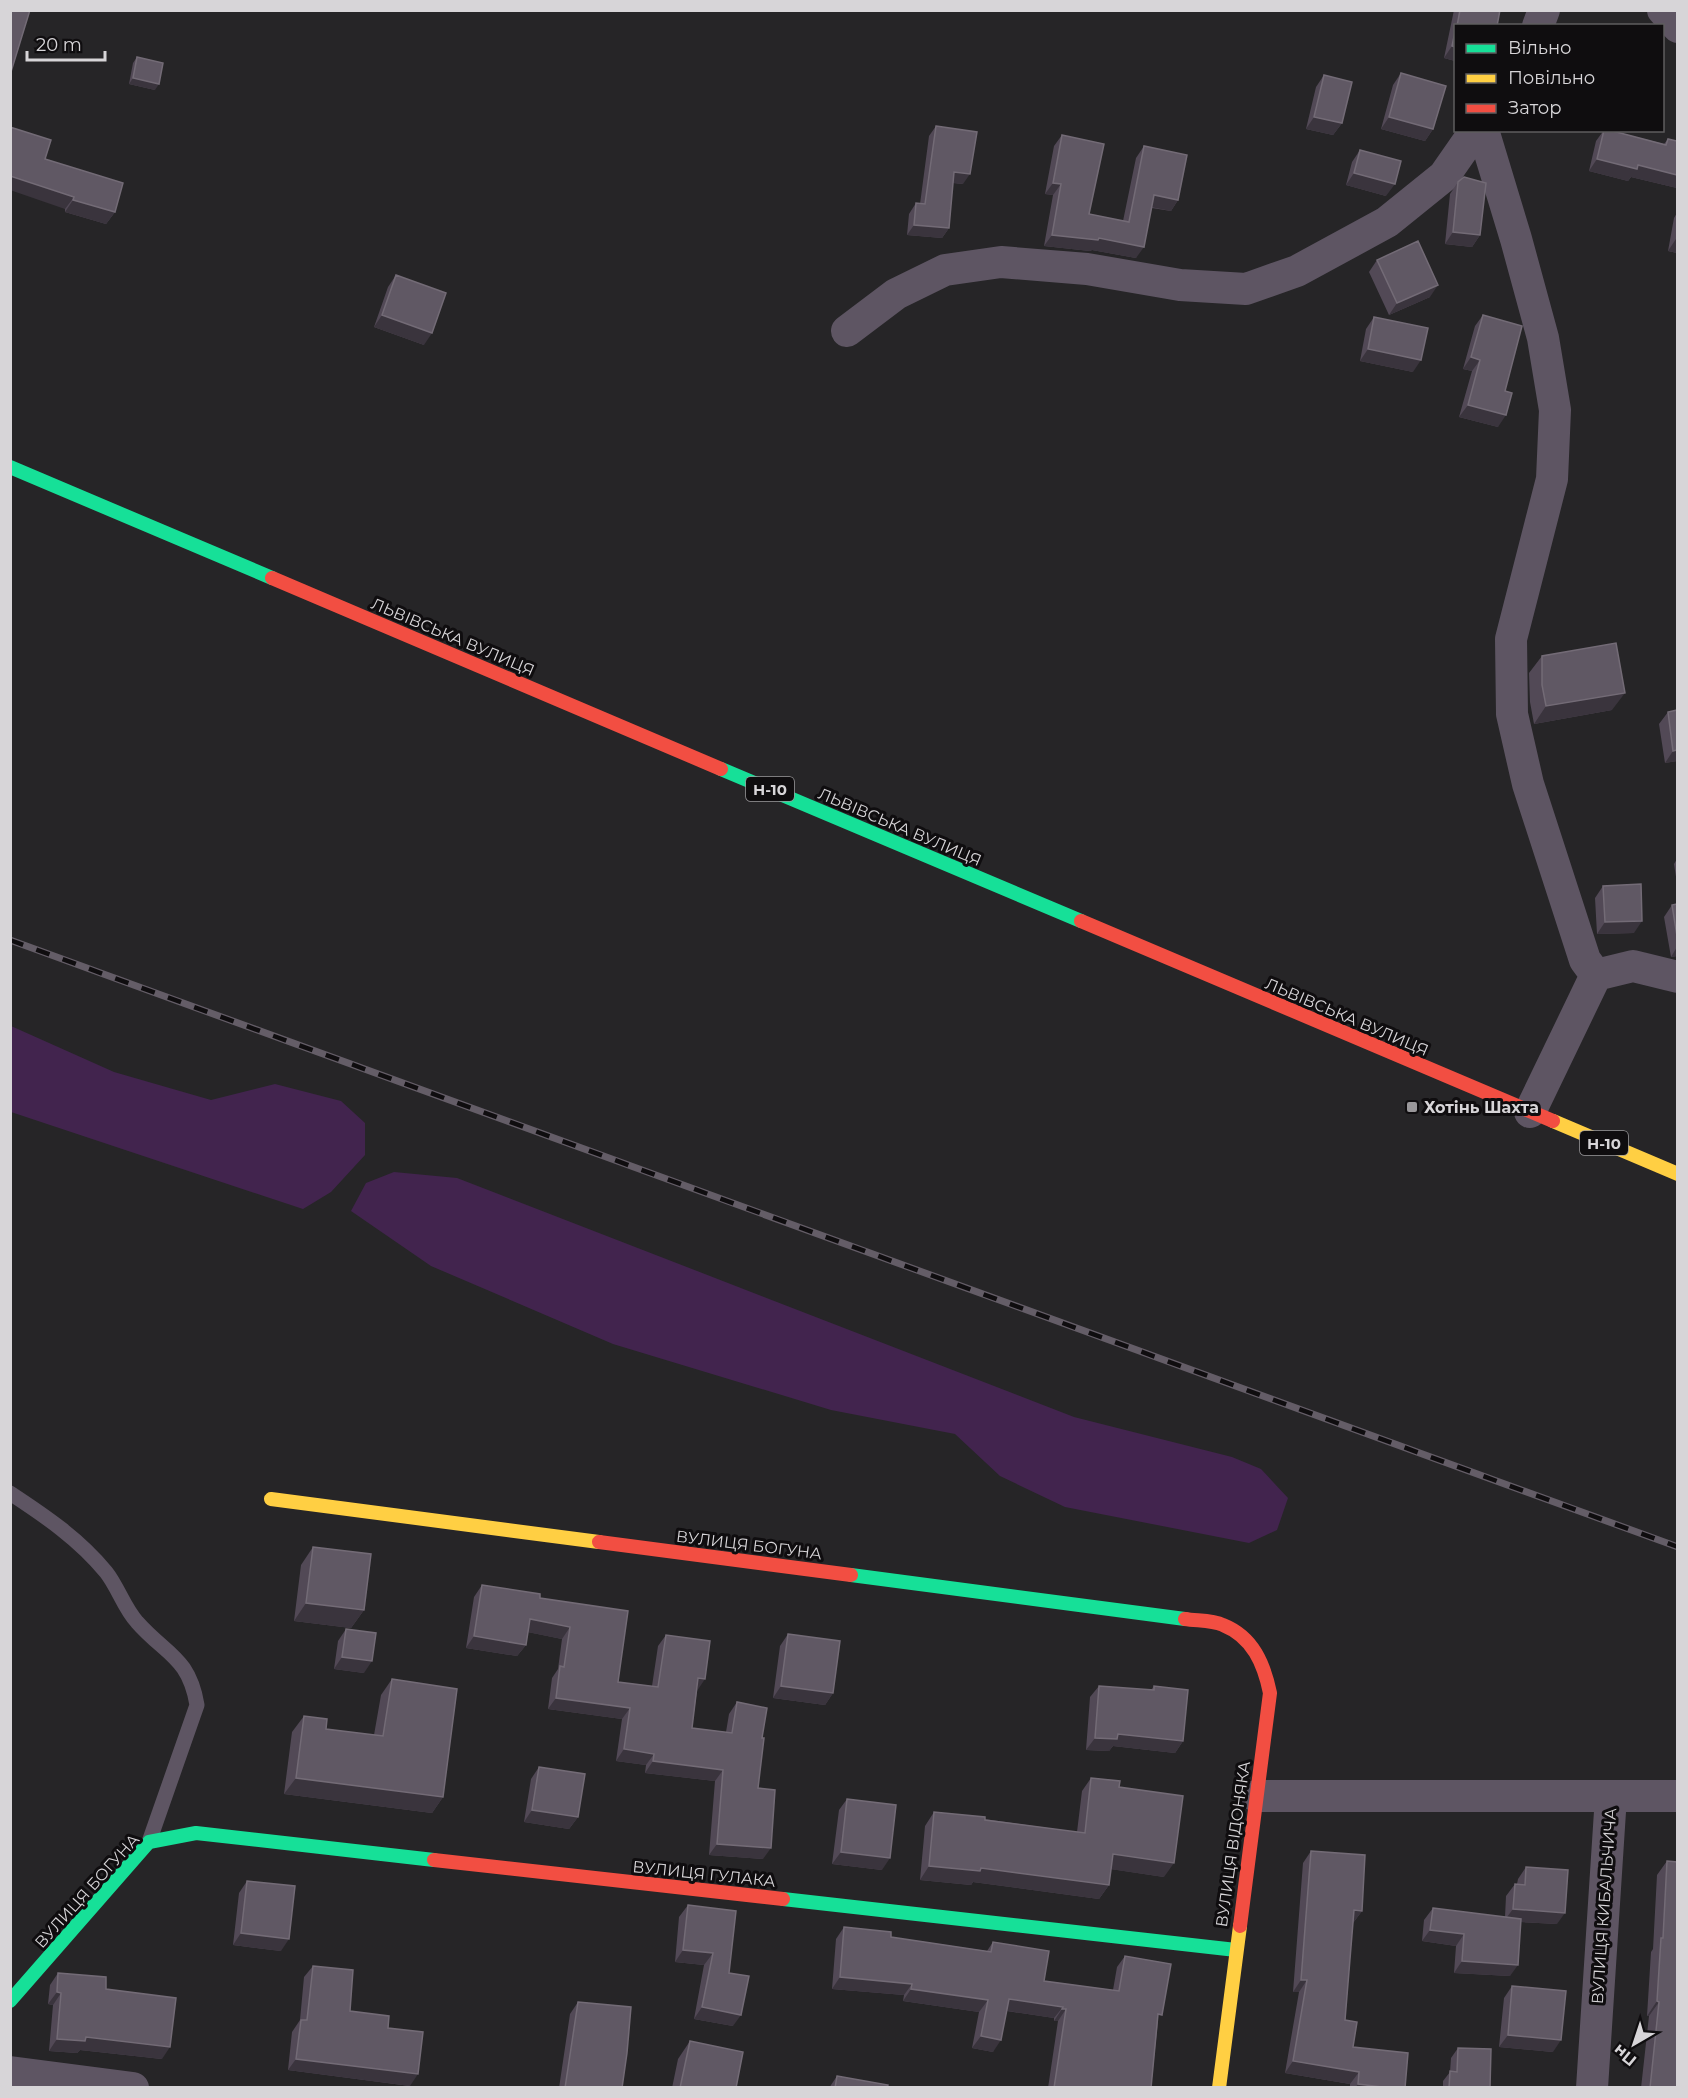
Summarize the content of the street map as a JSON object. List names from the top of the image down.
{
  "streets": {
    "street": [
      "ЛЬВІВСЬКА ВУЛИЦЯ",
      "Н-10",
      "ВУЛИЦЯ БОГУНА",
      "ВУЛИЦЯ ВІДОНЯКА",
      "ВУЛИЦЯ ГУЛАКА",
      "ВУЛИЦЯ КИБАЛЬЧИЧА"
    ]
  },
  "crossings": [
    ["ВУЛИЦЯ БОГУНА", "ВУЛИЦЯ ВІДОНЯКА"],
    ["ВУЛИЦЯ БОГУНА", "ВУЛИЦЯ ГУЛАКА"],
    ["ВУЛИЦЯ ВІДОНЯКА", "ВУЛИЦЯ ГУЛАКА"]
  ],
  "places": {
    "transit": ["Хотінь Шахта"]
  },
  "legend": ["Вільно", "Повільно", "Затор"],
  "scale_bar": "20 m",
  "north": "bottom left"
}
